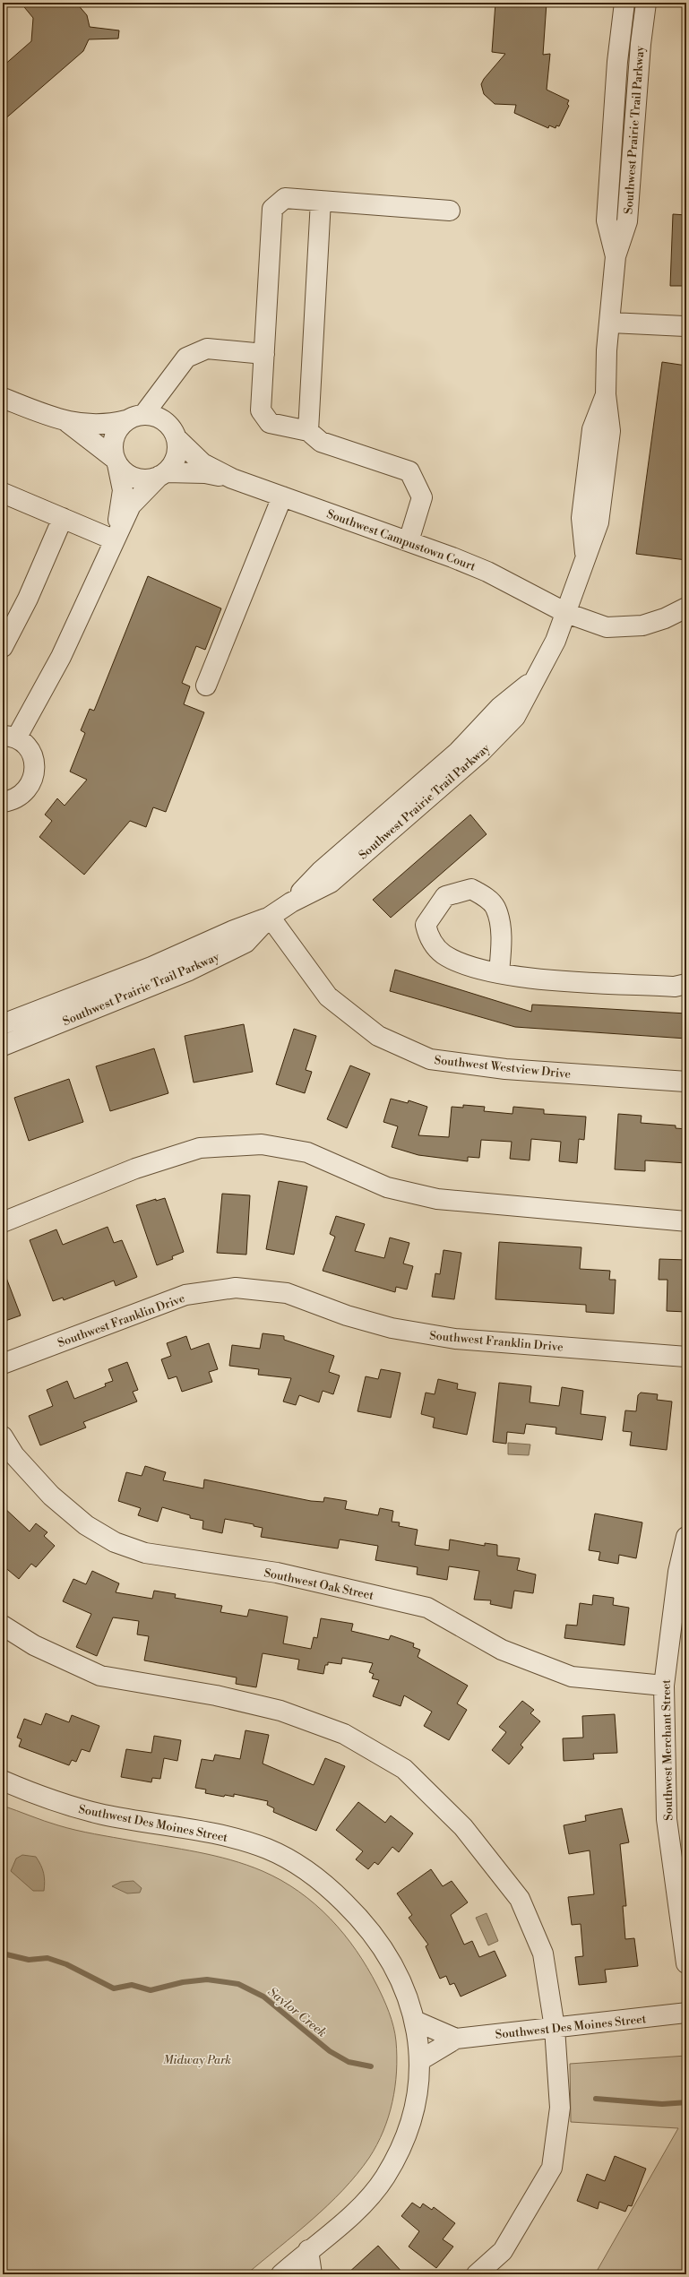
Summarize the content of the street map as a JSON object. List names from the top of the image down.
{
  "streets": {
    "street": [
      "Southwest Prairie Trail Parkway",
      "Southwest Campustown Court",
      "Southwest Westview Drive",
      "Southwest Franklin Drive",
      "Southwest Oak Street",
      "Southwest Merchant Street",
      "Southwest Des Moines Street"
    ]
  },
  "crossings": [
    ["Southwest Prairie Trail Parkway", "Southwest Campustown Court"],
    ["Southwest Prairie Trail Parkway", "Southwest Westview Drive"],
    ["Southwest Oak Street", "Southwest Merchant Street"]
  ],
  "water": ["Saylor Creek"],
  "parks": ["Midway Park"]
}
